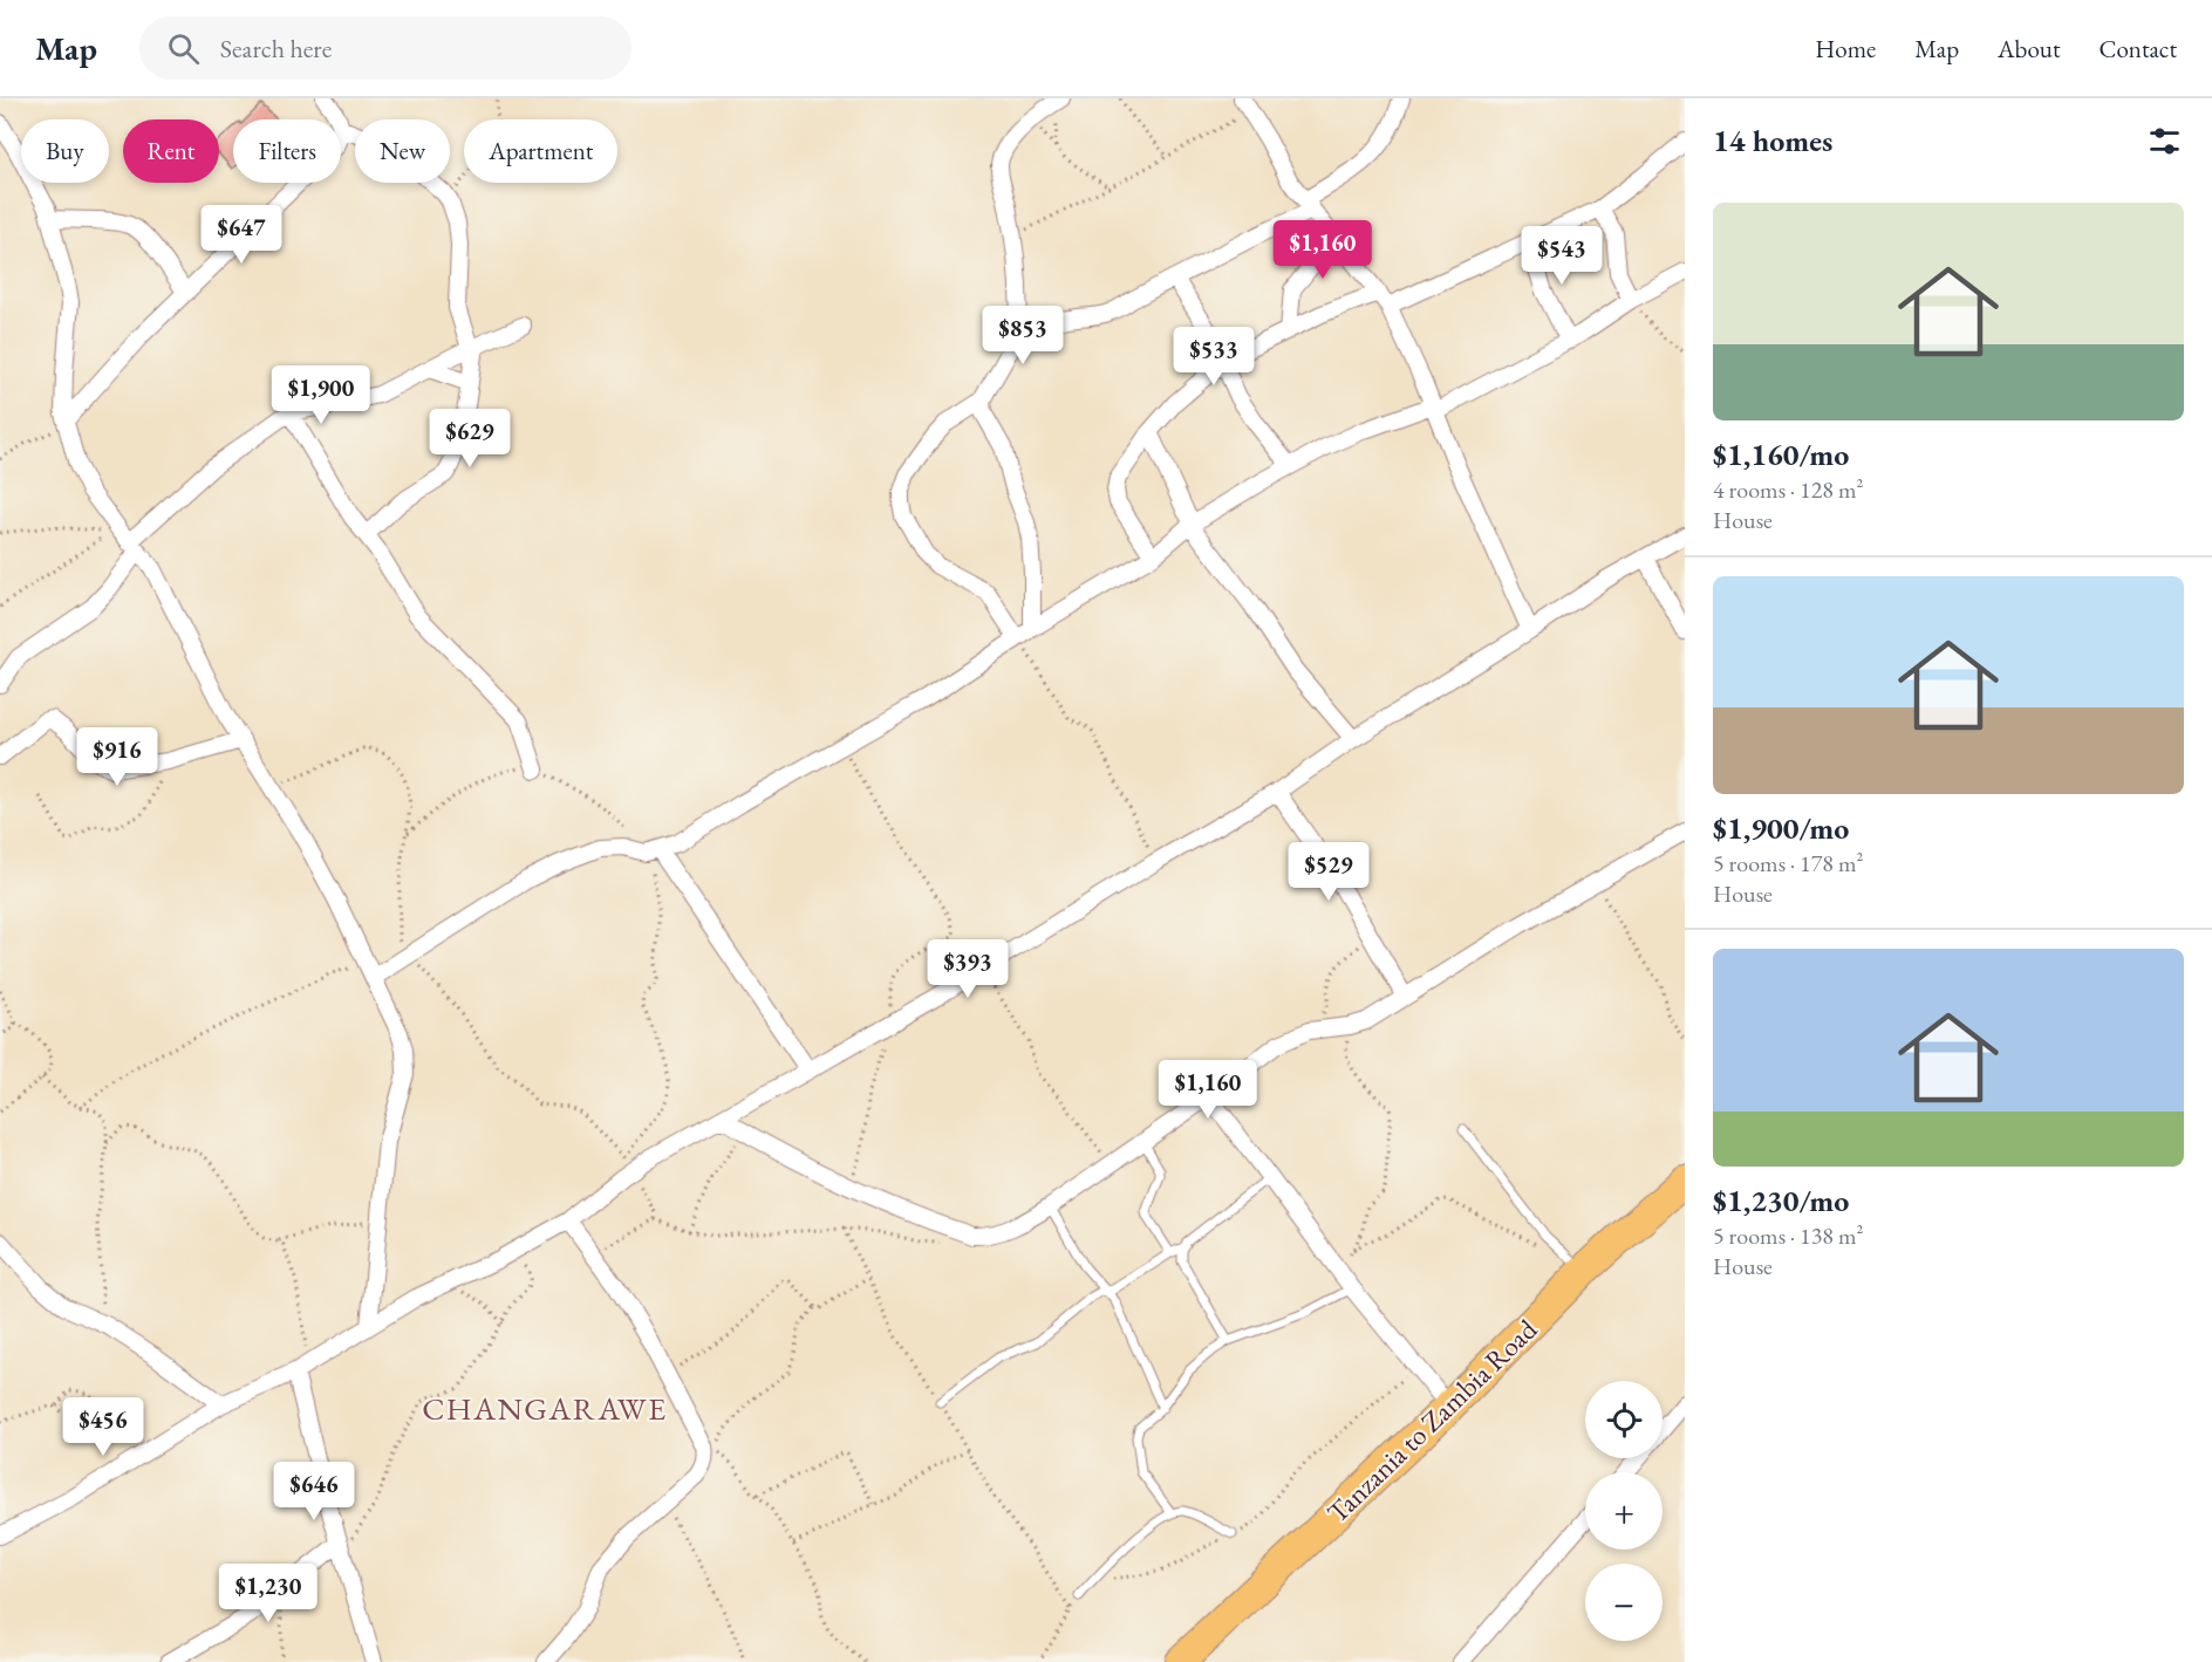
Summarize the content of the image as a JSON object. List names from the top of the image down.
{
  "streets": {
    "highway": ["Tanzania to Zambia Road"]
  },
  "districts": ["CHANGARAWE"],
  "page": {
    "header": "Map",
    "search": "Search here",
    "nav": [
      "Home",
      "Map",
      "About",
      "Contact"
    ],
    "heading": "14 homes",
    "chip": [
      "Buy",
      "Rent",
      "Filters",
      "New",
      "Apartment"
    ],
    "list": [
      {
        "name": "$1,160/mo",
        "note": "4 rooms · 128 m² · House"
      },
      {
        "name": "$1,900/mo",
        "note": "5 rooms · 178 m² · House"
      },
      {
        "name": "$1,230/mo",
        "note": "5 rooms · 138 m² · House"
      }
    ],
    "price": [
      "$647",
      "$1,160",
      "$543",
      "$853",
      "$533",
      "$1,900",
      "$629",
      "$916",
      "$529",
      "$393",
      "$1,160",
      "$456",
      "$646",
      "$1,230"
    ],
    "map_buttons": ["+", "−"]
  }
}
